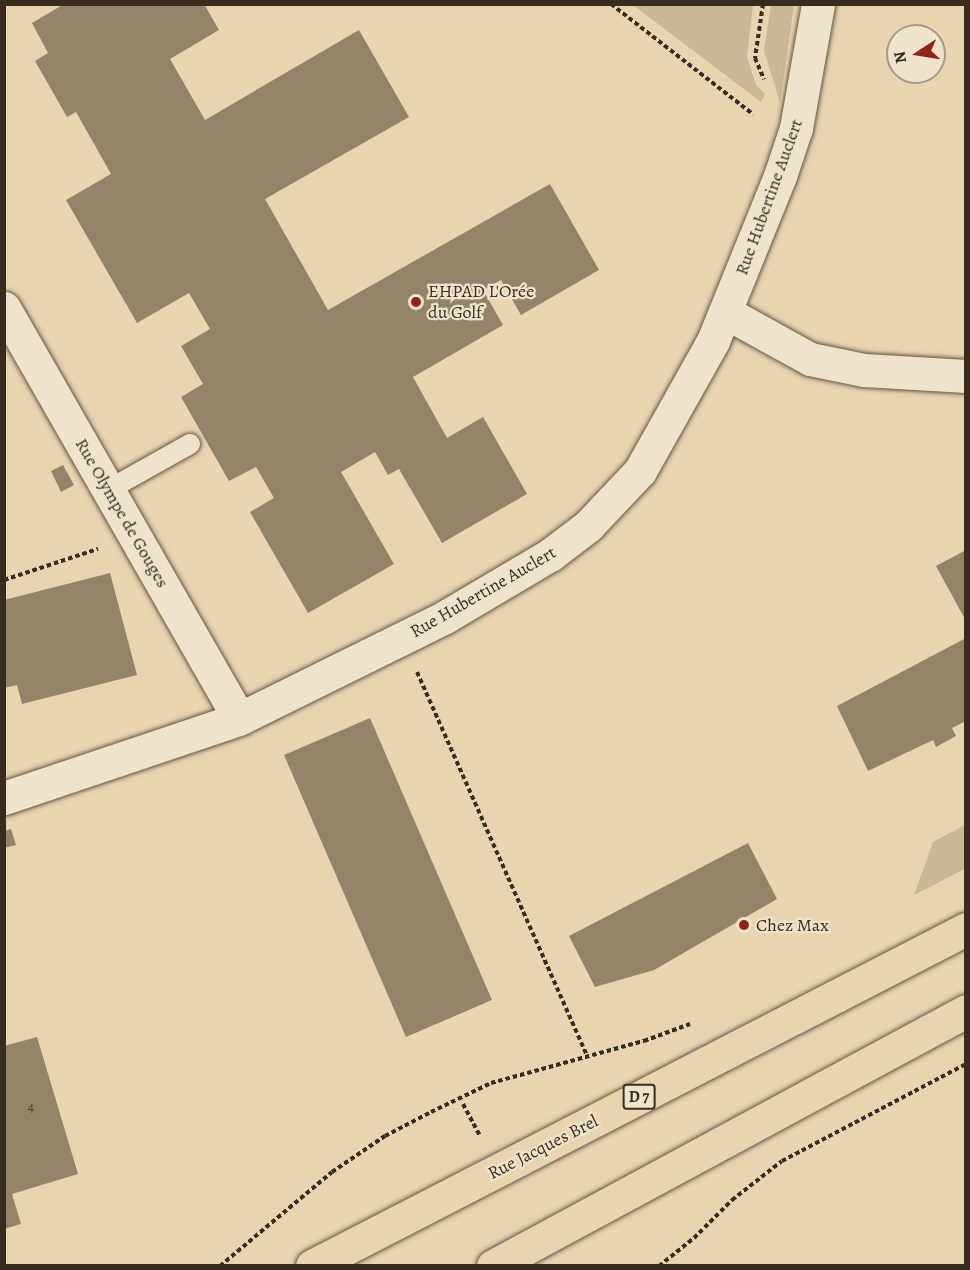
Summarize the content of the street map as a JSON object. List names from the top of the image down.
{
  "streets": {
    "main road": ["D 7", "Rue Jacques Brel"],
    "street": ["Rue Hubertine Auclert", "Rue Olympe de Gouges"]
  },
  "crossings": [
    ["Rue Hubertine Auclert", "Rue Olympe de Gouges"]
  ],
  "places": ["EHPAD L'Orée du Golf", "Chez Max"],
  "house_numbers": ["4"],
  "north": "left"
}
